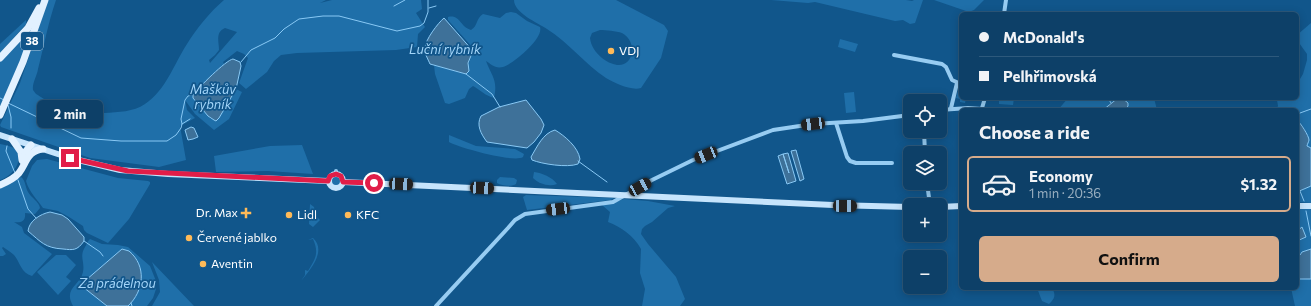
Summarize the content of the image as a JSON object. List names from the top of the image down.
{
  "streets": {
    "main road": ["38"]
  },
  "water": ["Luční rybník", "Maškův rybník", "Za prádelnou"],
  "places": {
    "other": [
      "VDJ",
      "Lidl",
      "KFC",
      "Červené jablko",
      "Aventin"
    ],
    "health": ["Dr. Max"]
  },
  "page": {
    "banner": ["McDonald's", "Pelhřimovská"],
    "map_buttons": ["+", "−"],
    "bubble": "2 min",
    "heading": "Choose a ride",
    "list": [
      {
        "name": "Economy",
        "note": "1 min · 20:36",
        "value": "$1.32"
      }
    ],
    "buttons": "Confirm"
  }
}
